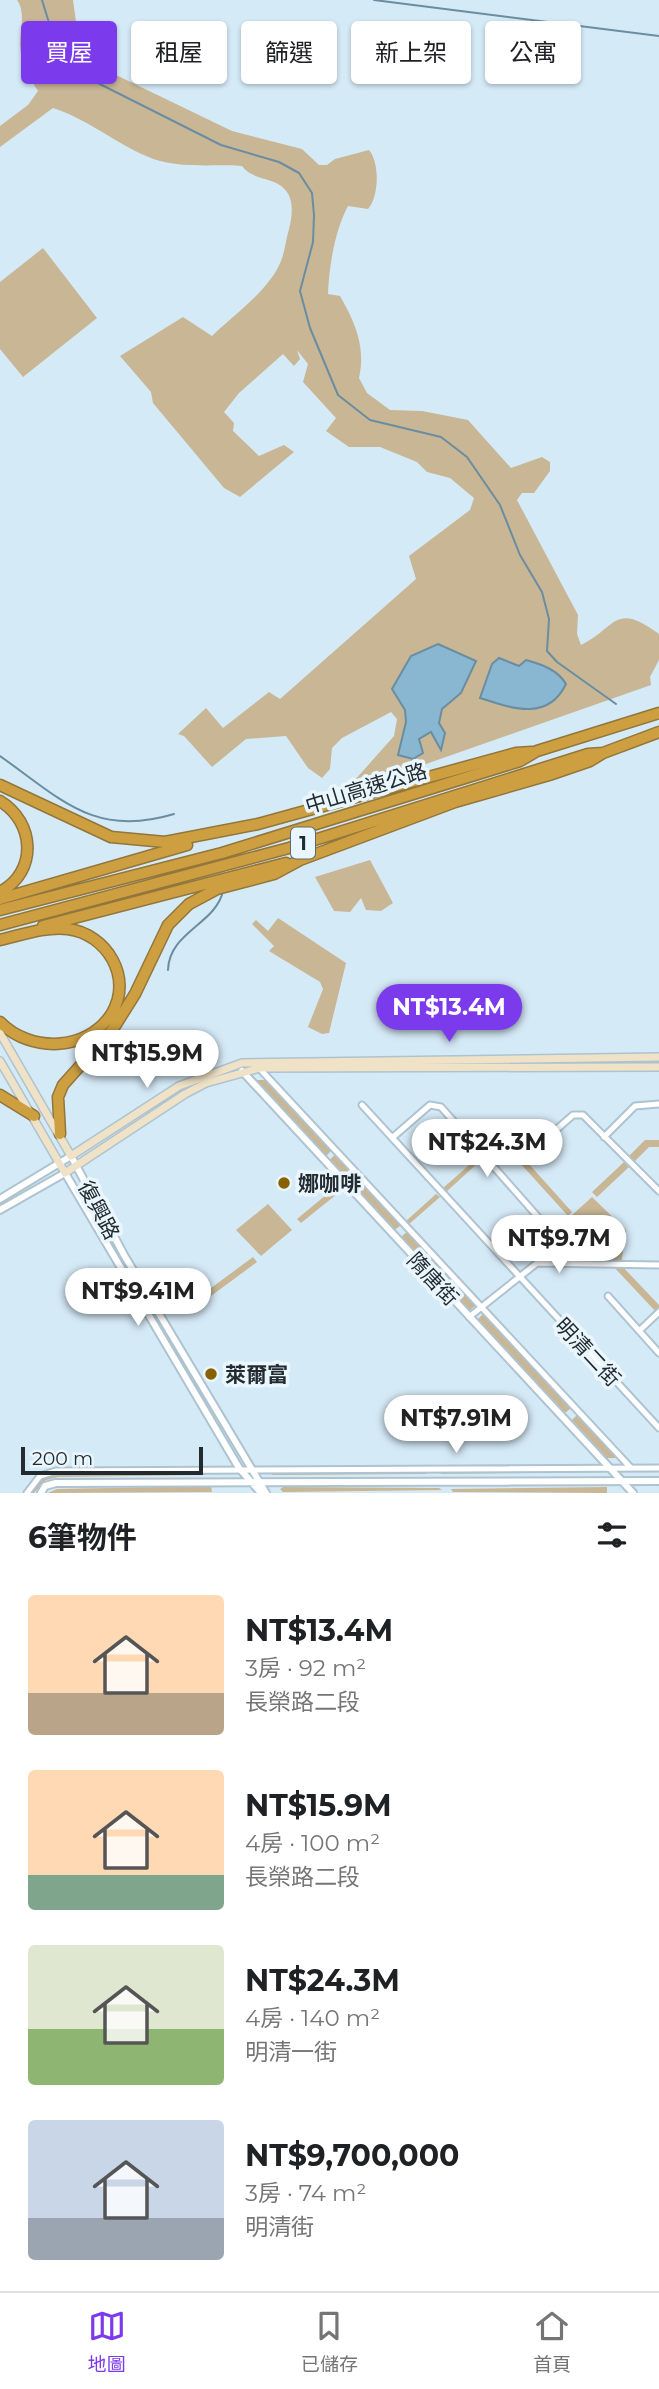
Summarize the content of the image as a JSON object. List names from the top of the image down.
{
  "streets": {
    "highway": ["中山高速公路", "1"],
    "main road": ["復興路"],
    "street": ["隋唐街", "明清二街"]
  },
  "places": ["娜咖啡", "萊爾富"],
  "scale_bar": "200 m",
  "page": {
    "chip": [
      "買屋",
      "租屋",
      "篩選",
      "新上架",
      "公寓"
    ],
    "price": [
      "NT$13.4M",
      "NT$15.9M",
      "NT$24.3M",
      "NT$9.7M",
      "NT$9.41M",
      "NT$7.91M"
    ],
    "scale": "200 m",
    "heading": "6筆物件",
    "list": [
      {
        "name": "NT$13.4M",
        "note": "3房 · 92 m² · 長榮路二段"
      },
      {
        "name": "NT$15.9M",
        "note": "4房 · 100 m² · 長榮路二段"
      },
      {
        "name": "NT$24.3M",
        "note": "4房 · 140 m² · 明清一街"
      },
      {
        "name": "NT$9,700,000",
        "note": "3房 · 74 m² · 明清街"
      }
    ],
    "tabs": ["地圖", "已儲存", "首頁"]
  }
}
